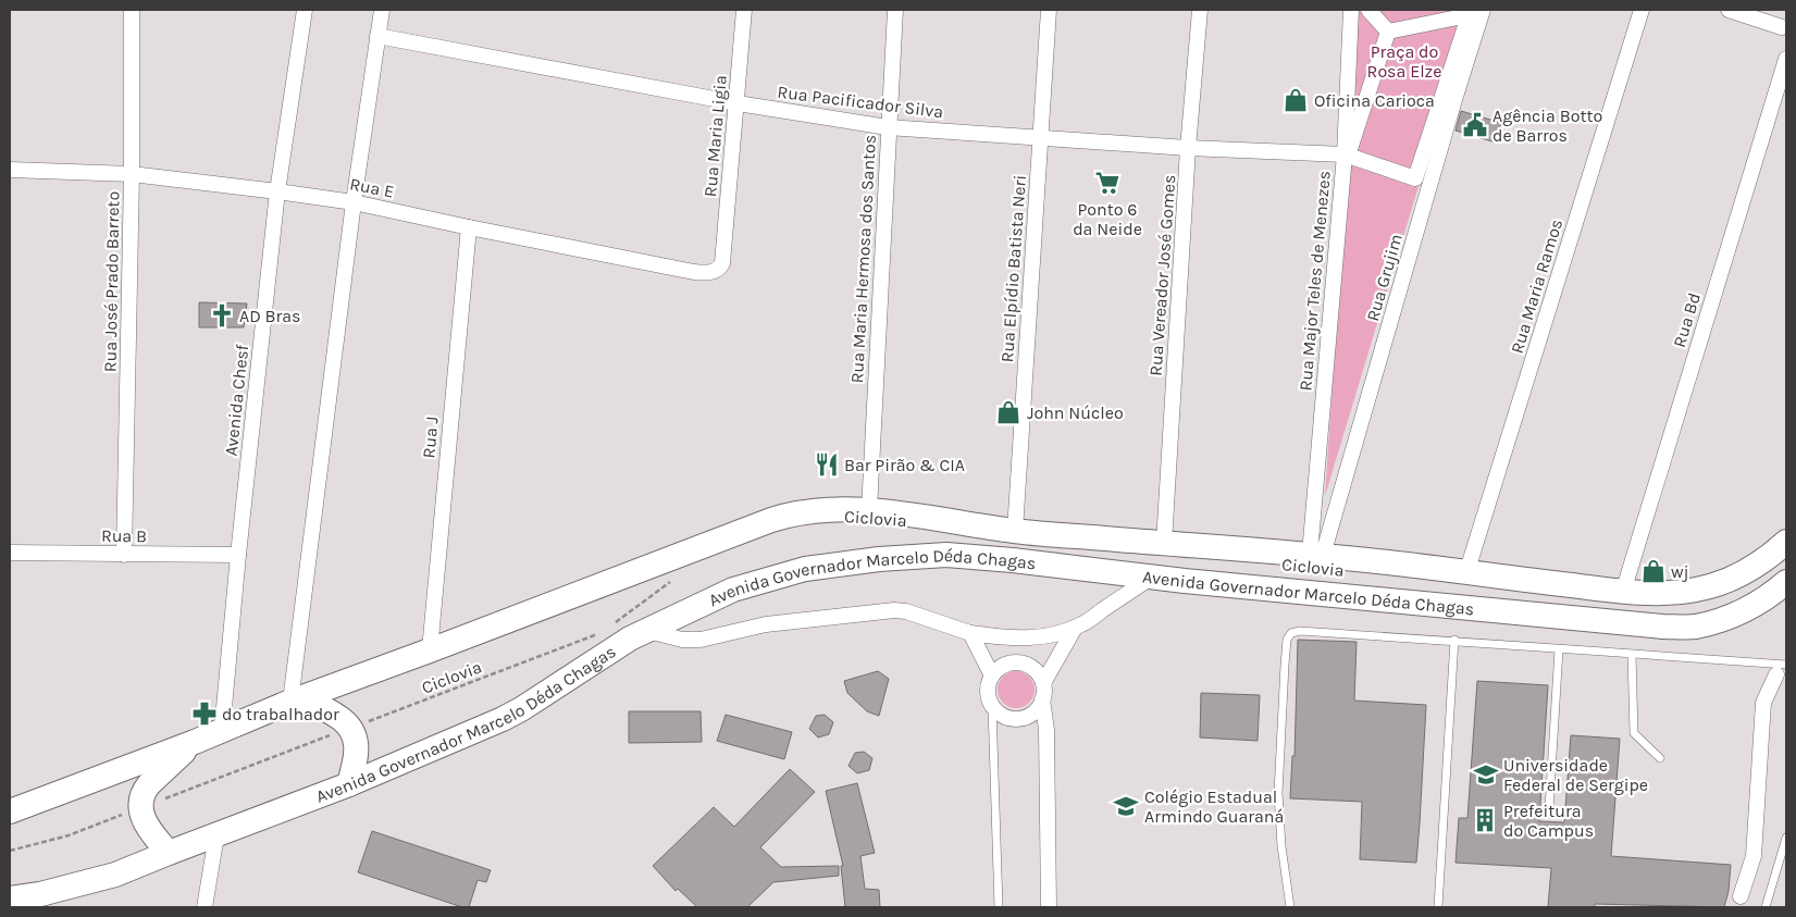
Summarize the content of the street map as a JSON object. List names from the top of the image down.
{
  "streets": {
    "main road": ["Avenida Governador Marcelo Déda Chagas"],
    "street": [
      "Rua Pacificador Silva",
      "Rua Maria Ligia",
      "Rua E",
      "Rua Maria Hermosa dos Santos",
      "Rua Elpídio Batista Neri",
      "Rua Vereador José Gomes",
      "Rua Grujim",
      "Rua Major Teles de Menezes",
      "Rua José Prado Barreto",
      "Rua Maria Ramos",
      "Rua Bd",
      "Avenida Chesf",
      "Rua J",
      "Rua B"
    ],
    "path": ["Ciclovia"]
  },
  "crossings": [
    ["Rua Pacificador Silva", "Rua Maria Ligia"],
    ["Rua Pacificador Silva", "Rua Maria Hermosa dos Santos"],
    ["Rua Pacificador Silva", "Rua Elpídio Batista Neri"],
    ["Rua Pacificador Silva", "Rua Vereador José Gomes"],
    ["Rua Pacificador Silva", "Rua Major Teles de Menezes"],
    ["Rua Maria Ligia", "Rua E"],
    ["Rua E", "Rua José Prado Barreto"],
    ["Rua E", "Avenida Chesf"],
    ["Rua E", "Rua J"],
    ["Rua Maria Hermosa dos Santos", "Avenida Governador Marcelo Déda Chagas"],
    ["Rua Elpídio Batista Neri", "Avenida Governador Marcelo Déda Chagas"],
    ["Rua Vereador José Gomes", "Avenida Governador Marcelo Déda Chagas"],
    ["Rua Grujim", "Rua Major Teles de Menezes"],
    ["Rua Grujim", "Avenida Governador Marcelo Déda Chagas"],
    ["Rua Major Teles de Menezes", "Avenida Governador Marcelo Déda Chagas"],
    ["Rua José Prado Barreto", "Rua B"],
    ["Rua Maria Ramos", "Avenida Governador Marcelo Déda Chagas"],
    ["Rua Bd", "Avenida Governador Marcelo Déda Chagas"],
    ["Avenida Chesf", "Rua B"],
    ["Avenida Chesf", "Avenida Governador Marcelo Déda Chagas"],
    ["Rua J", "Avenida Governador Marcelo Déda Chagas"]
  ],
  "parks": ["Praça do Rosa Elze"],
  "places": {
    "shop": ["Oficina Carioca", "John Núcleo", "wj"],
    "public building": ["Agência Botto de Barros"],
    "supermarket": ["Ponto 6 da Neide"],
    "church": ["AD Bras"],
    "restaurant": ["Bar Pirão & CIA"],
    "pharmacy": ["do trabalhador"],
    "school or university": ["Universidade Federal de Sergipe", "Colégio Estadual Armindo Guaraná"],
    "building": ["Prefeitura do Campus"]
  }
}
